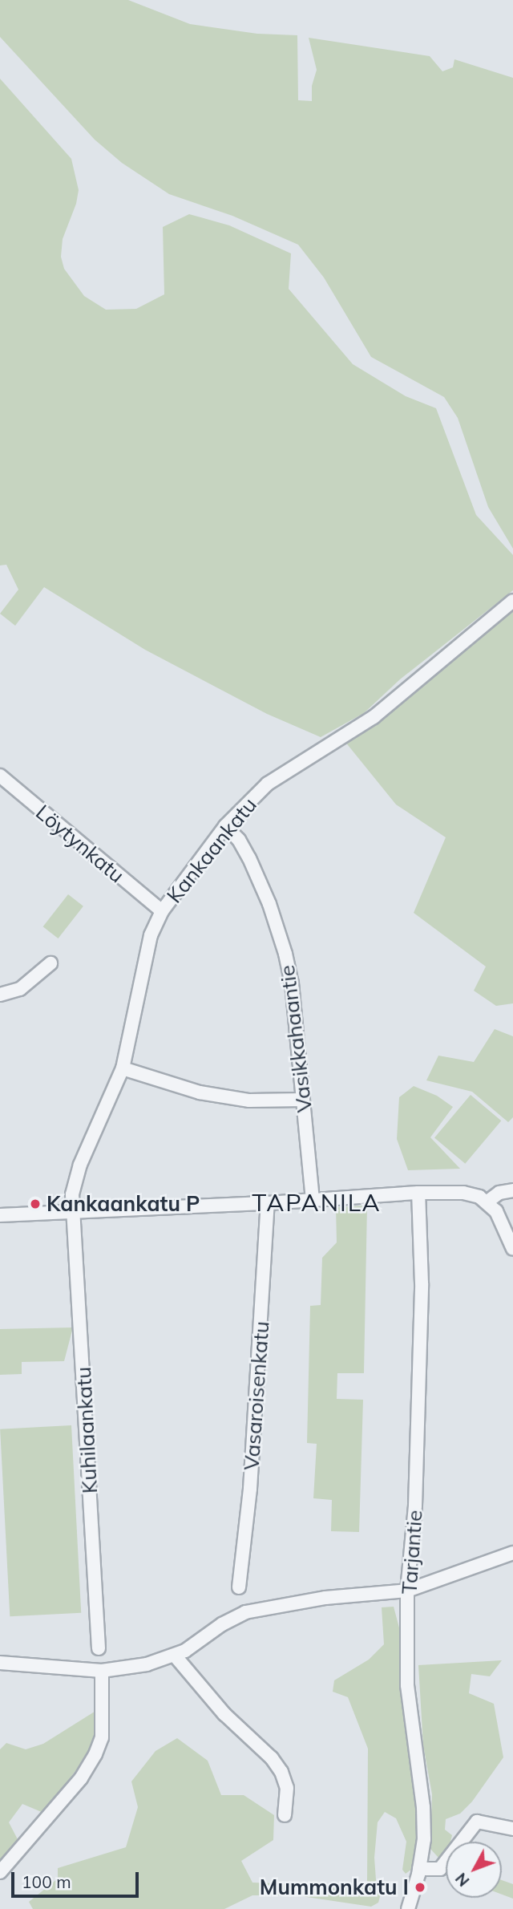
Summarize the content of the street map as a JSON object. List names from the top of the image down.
{
  "streets": {
    "street": [
      "Löytynkatu",
      "Kankaankatu",
      "Vasikkahaantie",
      "Vasaroisenkatu",
      "Kuhilaankatu",
      "Tarjantie"
    ]
  },
  "crossings": [
    ["Löytynkatu", "Kankaankatu"],
    ["Kankaankatu", "Vasikkahaantie"],
    ["Kankaankatu", "Kuhilaankatu"]
  ],
  "districts": ["TAPANILA"],
  "places": ["Kankaankatu P", "Mummonkatu I"],
  "scale_bar": "100 m",
  "north": "bottom left"
}
